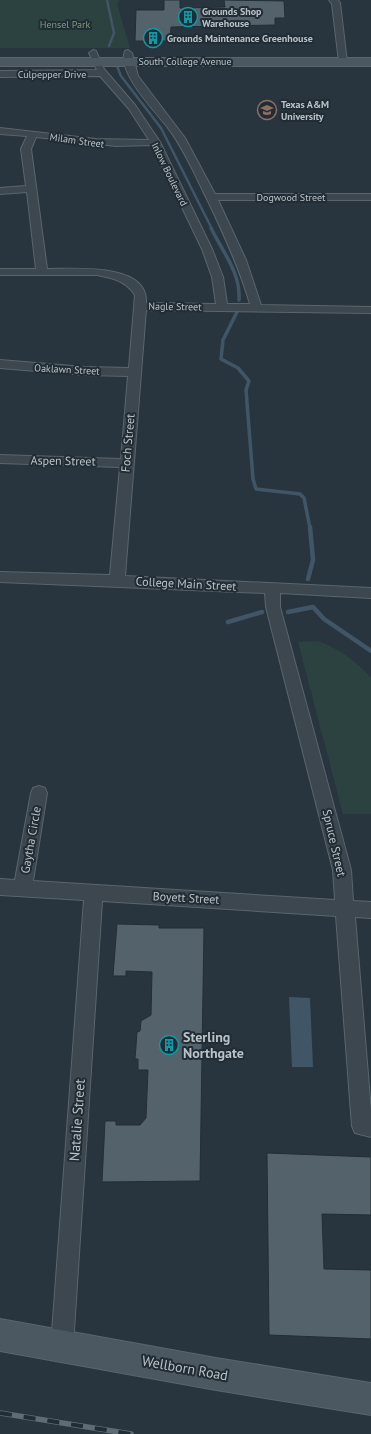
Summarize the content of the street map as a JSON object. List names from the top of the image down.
{
  "streets": {
    "main road": ["South College Avenue", "Wellborn Road"],
    "street": [
      "Culpepper Drive",
      "Milam Street",
      "Inlow Boulevard",
      "Dogwood Street",
      "Nagle Street",
      "Oaklawn Street",
      "Foch Street",
      "Aspen Street",
      "College Main Street",
      "Gaytha Circle",
      "Spruce Street",
      "Boyett Street",
      "Natalie Street"
    ]
  },
  "crossings": [
    ["South College Avenue", "Inlow Boulevard"],
    ["Culpepper Drive", "Inlow Boulevard"],
    ["Milam Street", "Inlow Boulevard"],
    ["Inlow Boulevard", "Nagle Street"],
    ["Nagle Street", "Foch Street"],
    ["Oaklawn Street", "Foch Street"],
    ["Foch Street", "Aspen Street"],
    ["Foch Street", "College Main Street"],
    ["College Main Street", "Spruce Street"],
    ["Gaytha Circle", "Boyett Street"],
    ["Spruce Street", "Boyett Street"],
    ["Boyett Street", "Natalie Street"],
    ["Natalie Street", "Wellborn Road"]
  ],
  "parks": ["Hensel Park"],
  "places": {
    "building": ["Grounds Shop Warehouse", "Grounds Maintenance Greenhouse", "Sterling Northgate"],
    "school or university": ["Texas A&M University"]
  }
}
